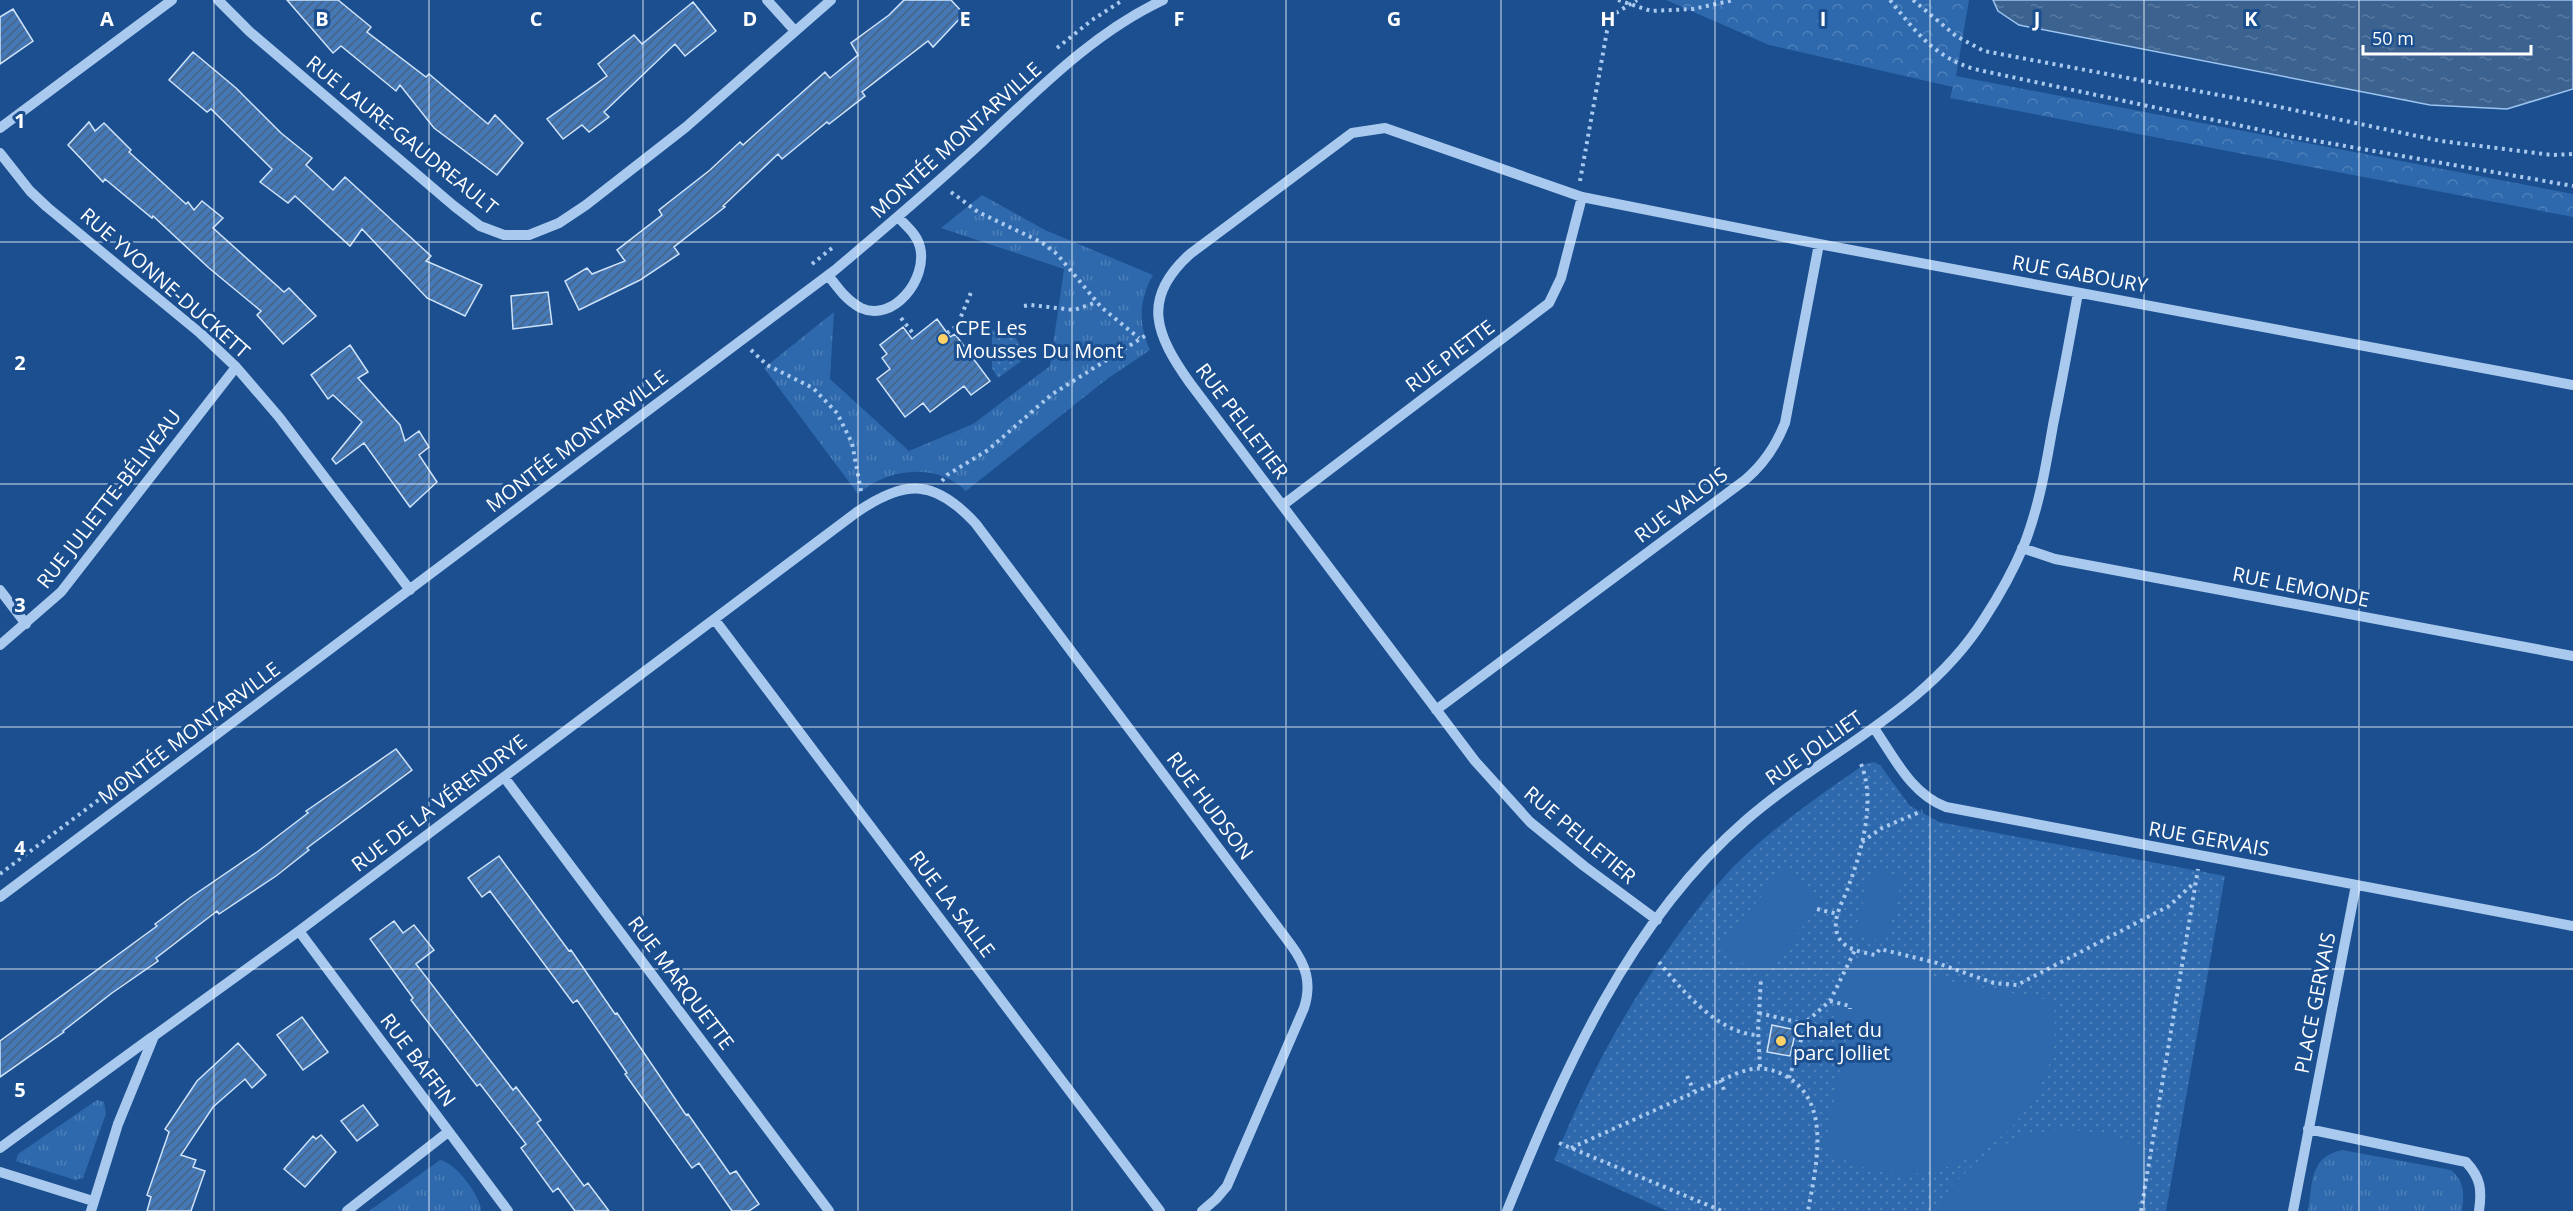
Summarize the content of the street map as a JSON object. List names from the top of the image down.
{
  "streets": {
    "street": [
      "RUE LAURE-GAUDREAULT",
      "MONTÉE MONTARVILLE",
      "RUE GABOURY",
      "RUE YVONNE-DUCKETT",
      "RUE PIETTE",
      "RUE PELLETIER",
      "RUE JULIETTE-BÉLIVEAU",
      "RUE VALOIS",
      "RUE LEMONDE",
      "RUE JOLLIET",
      "RUE DE LA VÉRENDRYE",
      "RUE HUDSON",
      "RUE GERVAIS",
      "RUE LA SALLE",
      "RUE MARQUETTE",
      "PLACE GERVAIS",
      "RUE BAFFIN"
    ]
  },
  "crossings": [
    ["MONTÉE MONTARVILLE", "RUE YVONNE-DUCKETT"],
    ["RUE GABOURY", "RUE PIETTE"],
    ["RUE GABOURY", "RUE PELLETIER"],
    ["RUE GABOURY", "RUE VALOIS"],
    ["RUE GABOURY", "RUE JOLLIET"],
    ["RUE YVONNE-DUCKETT", "RUE JULIETTE-BÉLIVEAU"],
    ["RUE PIETTE", "RUE PELLETIER"],
    ["RUE PELLETIER", "RUE VALOIS"],
    ["RUE PELLETIER", "RUE JOLLIET"],
    ["RUE LEMONDE", "RUE JOLLIET"],
    ["RUE JOLLIET", "RUE GERVAIS"],
    ["RUE DE LA VÉRENDRYE", "RUE HUDSON"],
    ["RUE DE LA VÉRENDRYE", "RUE LA SALLE"],
    ["RUE DE LA VÉRENDRYE", "RUE MARQUETTE"],
    ["RUE DE LA VÉRENDRYE", "RUE BAFFIN"],
    ["RUE GERVAIS", "PLACE GERVAIS"]
  ],
  "places": ["CPE Les Mousses Du Mont", "Chalet du parc Jolliet"],
  "scale_bar": "50 m",
  "grid": {
    "columns": [
      "A",
      "B",
      "C",
      "D",
      "E",
      "F",
      "G",
      "H",
      "I",
      "J",
      "K"
    ],
    "rows": [
      "1",
      "2",
      "3",
      "4",
      "5"
    ]
  }
}
